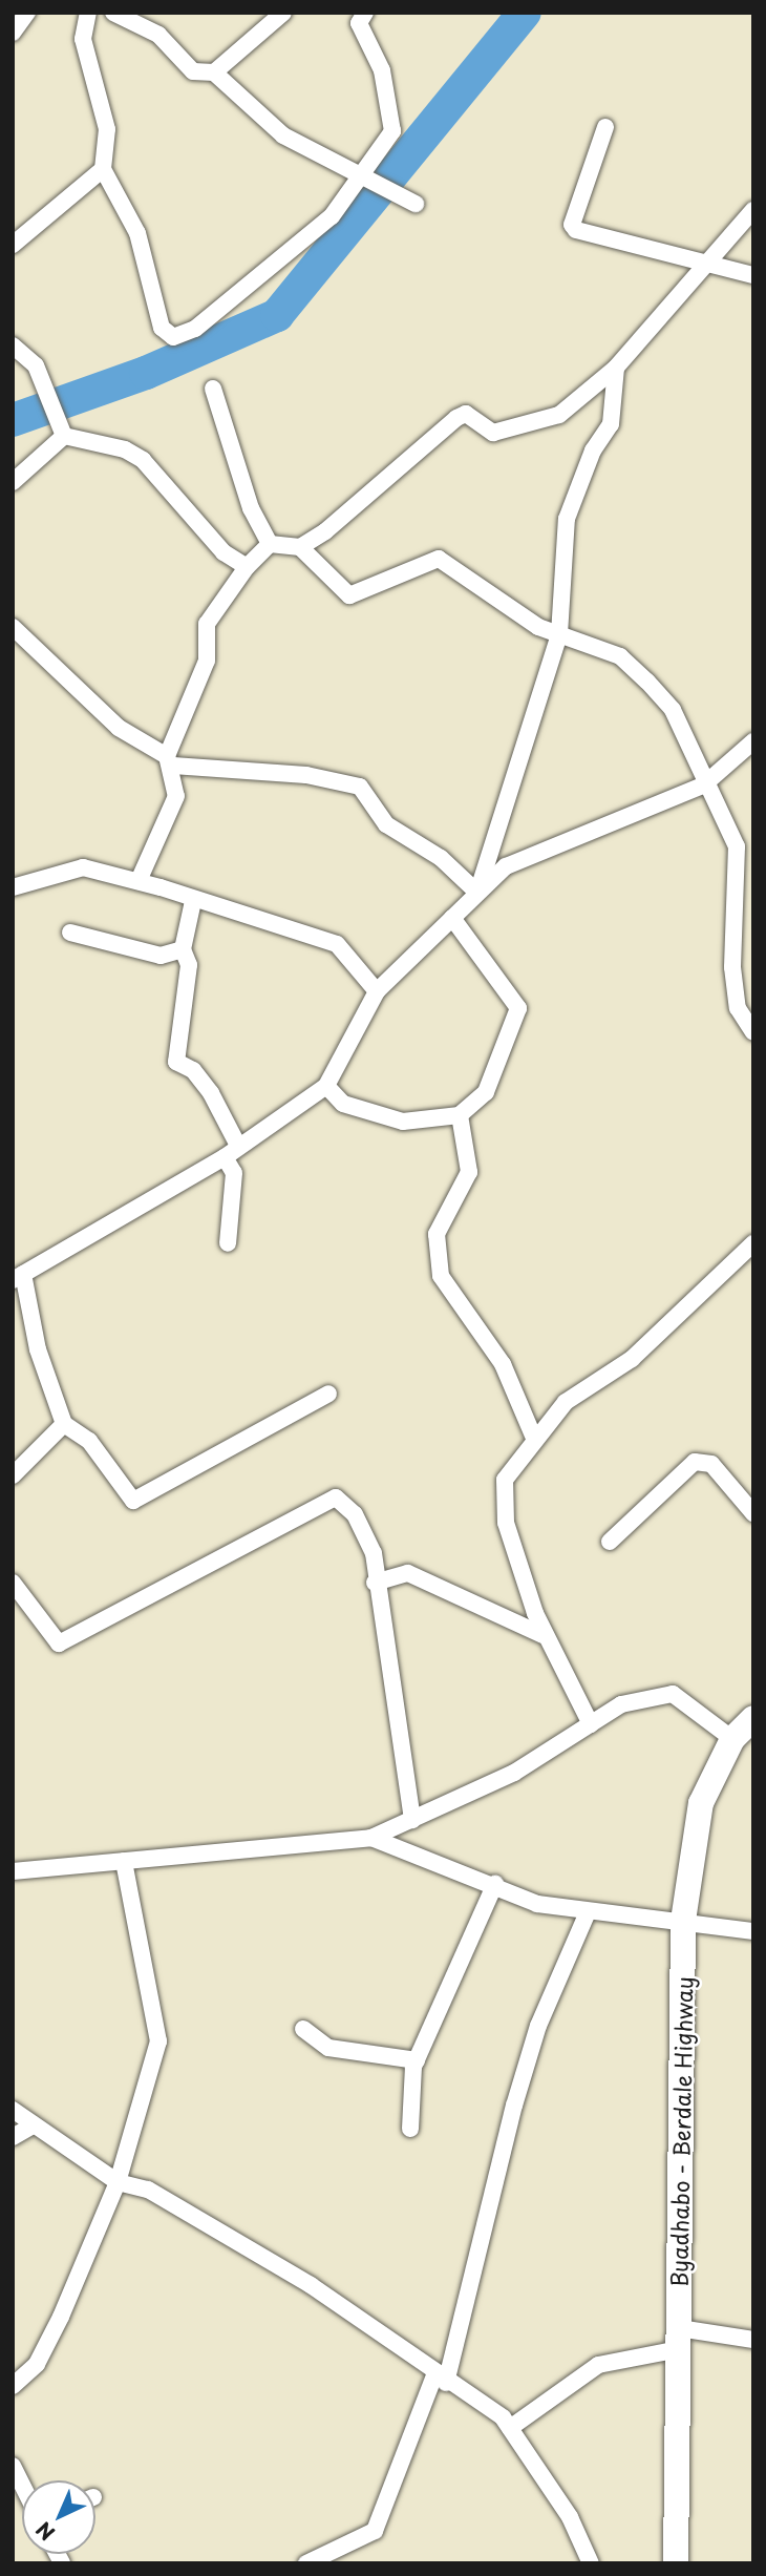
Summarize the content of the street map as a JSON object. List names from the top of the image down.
{
  "streets": {
    "main road": ["Byadhabo - Berdale Highway"]
  },
  "north": "bottom left"
}
